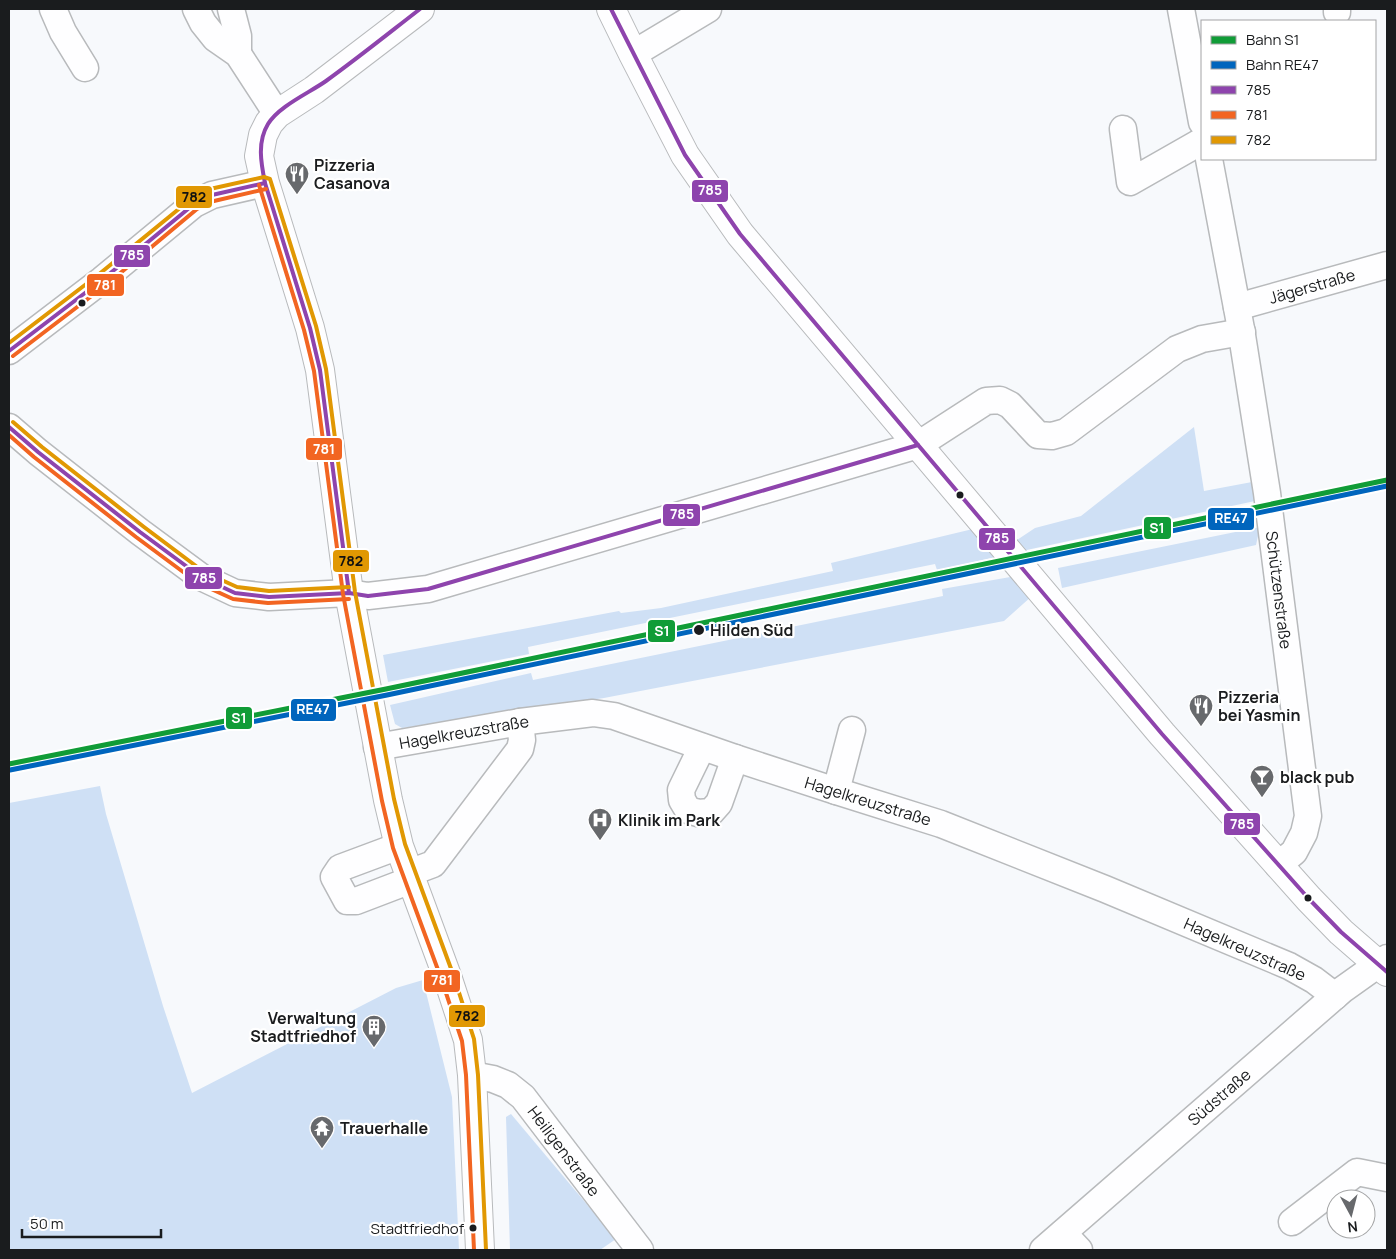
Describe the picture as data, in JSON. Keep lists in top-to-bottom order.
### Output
{
  "streets": {
    "street": [
      "Jägerstraße",
      "Schützenstraße",
      "Hagelkreuzstraße",
      "Südstraße",
      "Heiligenstraße"
    ]
  },
  "crossings": [
    ["Jägerstraße", "Schützenstraße"],
    ["Hagelkreuzstraße", "Südstraße"]
  ],
  "places": {
    "restaurant": ["Pizzeria Casanova", "Pizzeria bei Yasmin"],
    "other": ["Hilden Süd", "Stadtfriedhof"],
    "bar": ["black pub"],
    "hospital": ["Klinik im Park"],
    "building": ["Verwaltung Stadtfriedhof"],
    "temple": ["Trauerhalle"]
  },
  "lines": [
    "transit line 785",
    "transit line 782",
    "transit line 781",
    "rail line S1",
    "rail line RE47"
  ],
  "legend": [
    "Bahn S1",
    "Bahn RE47",
    "785",
    "781",
    "782"
  ],
  "scale_bar": "50 m",
  "north": "bottom"
}
